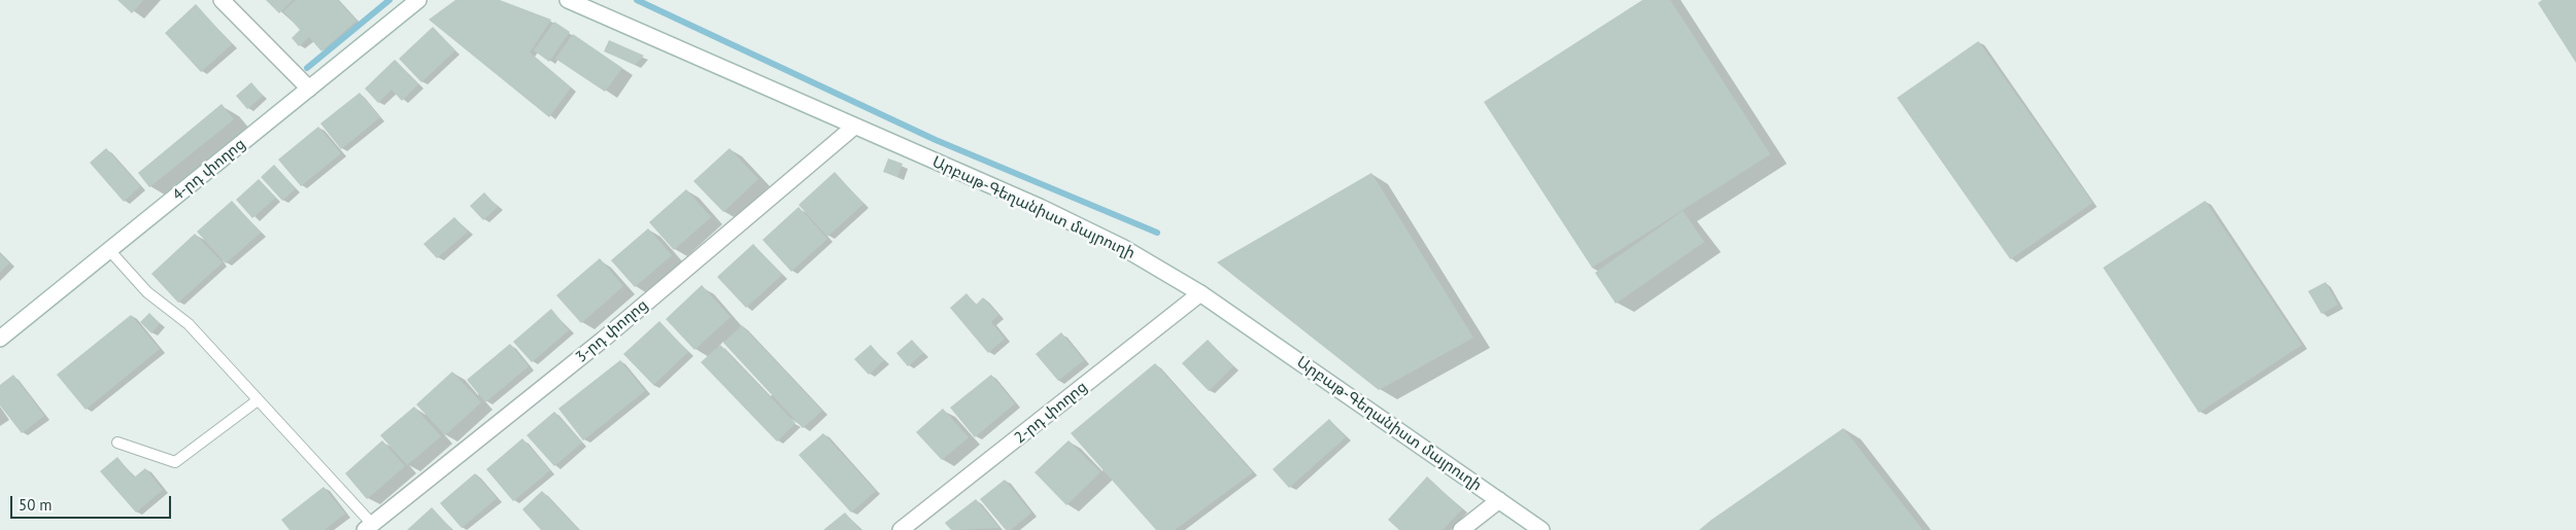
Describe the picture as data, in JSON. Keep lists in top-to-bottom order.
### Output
{
  "streets": {
    "main road": [
      "4-րդ փողոց",
      "Արբաթ-Գեղանիստ մայրուղի",
      "3-րդ փողոց",
      "2-րդ փողոց"
    ]
  },
  "crossings": [
    ["Արբաթ-Գեղանիստ մայրուղի", "3-րդ փողոց"],
    ["Արբաթ-Գեղանիստ մայրուղի", "2-րդ փողոց"]
  ],
  "scale_bar": "50 m"
}
